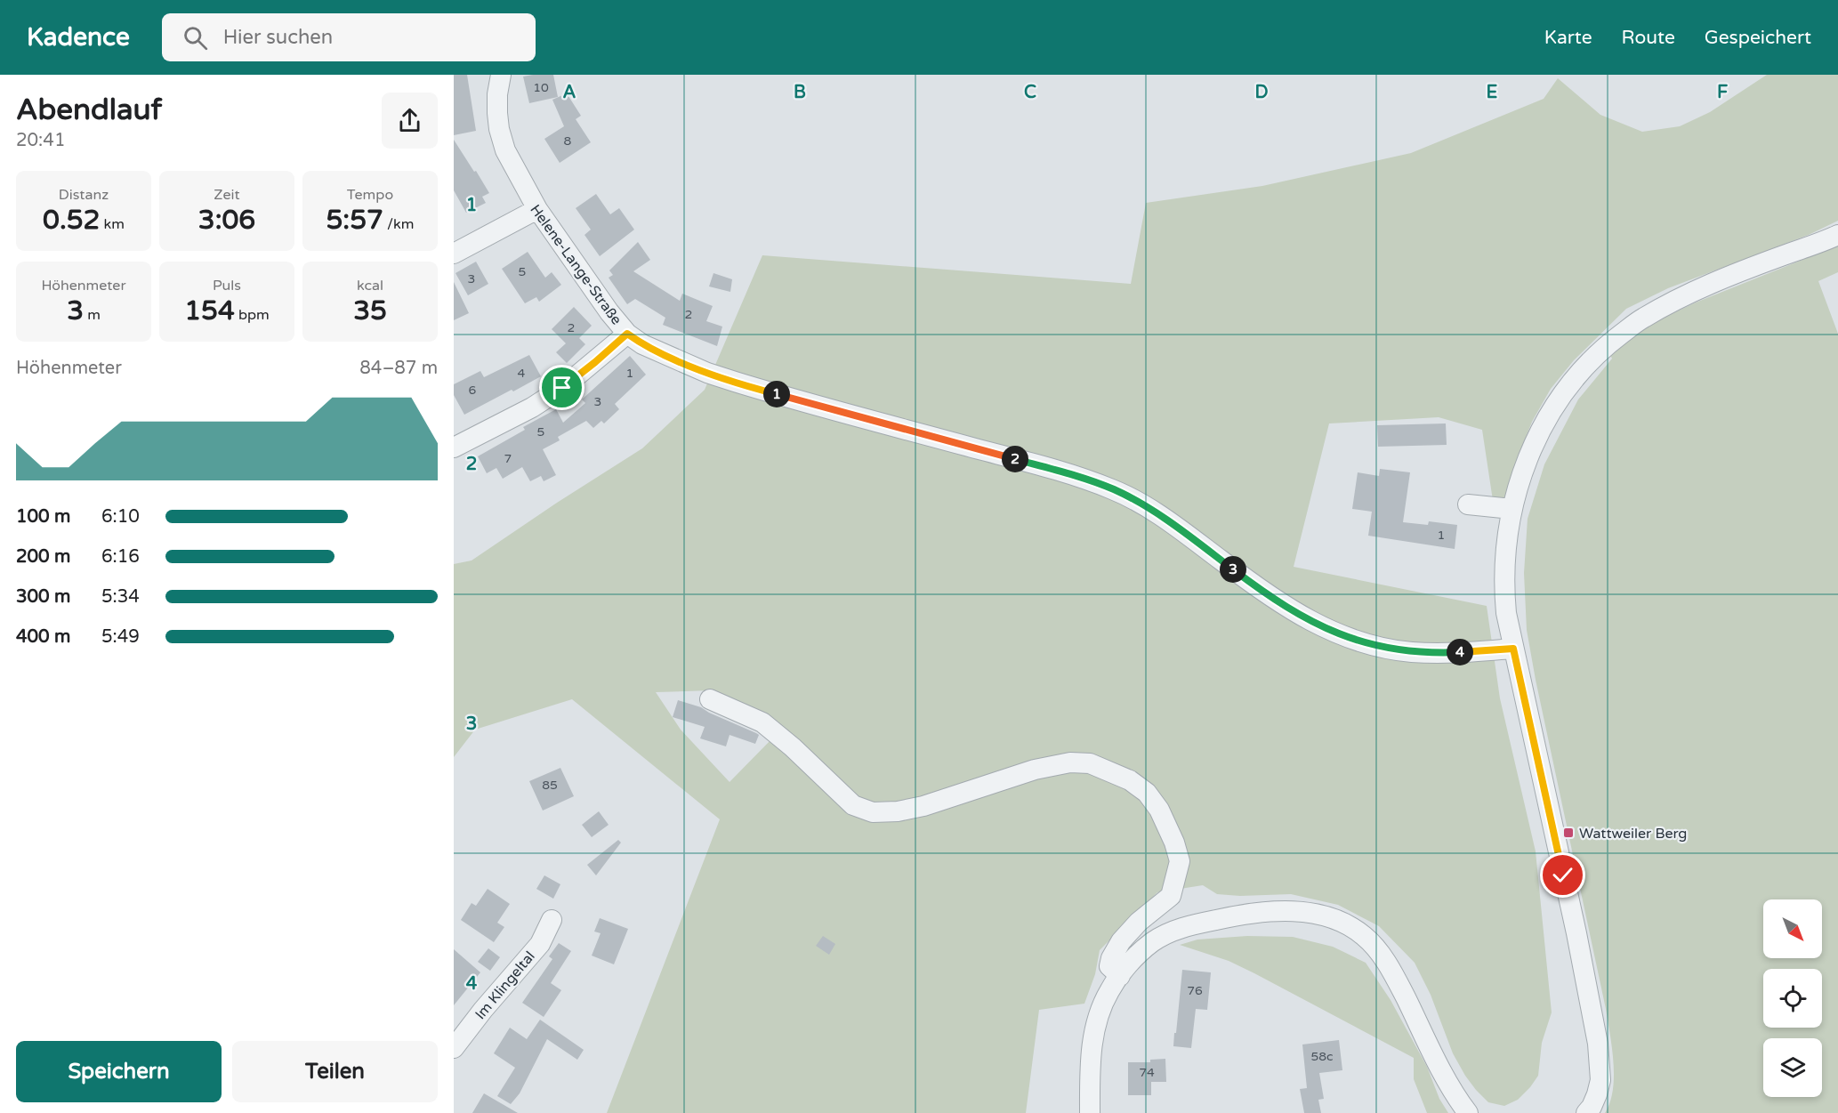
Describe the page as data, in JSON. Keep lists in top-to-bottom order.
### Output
{
  "streets": {
    "street": ["Helene-Lange-Straße", "Im Klingeltal"]
  },
  "places": {
    "transit": ["Wattweiler Berg"]
  },
  "house_numbers": [
    "10",
    "8",
    "5",
    "3",
    "2",
    "2",
    "4",
    "1",
    "6",
    "3",
    "5",
    "7",
    "1",
    "85",
    "76",
    "58c",
    "74"
  ],
  "north": "bottom right",
  "page": {
    "header": "Kadence",
    "search": "Hier suchen",
    "nav": ["Karte", "Route", "Gespeichert"],
    "heading": ["Abendlauf", "20:41"],
    "stats": [
      ["Distanz", "0.52 km"],
      ["Zeit", "3:06"],
      ["Tempo", "5:57 /km"],
      ["Höhenmeter", "3 m"],
      ["Puls", "154 bpm"],
      ["kcal", "35"]
    ],
    "chart": ["Höhenmeter", "84–87 m"],
    "pins": [
      "1",
      "2",
      "3",
      "4"
    ],
    "list": [
      {
        "name": "100 m",
        "note": "6:10"
      },
      {
        "name": "200 m",
        "note": "6:16"
      },
      {
        "name": "300 m",
        "note": "5:34"
      },
      {
        "name": "400 m",
        "note": "5:49"
      }
    ],
    "buttons": ["Speichern", "Teilen"]
  },
  "grid": {
    "columns": [
      "A",
      "B",
      "C",
      "D",
      "E",
      "F"
    ],
    "rows": [
      "1",
      "2",
      "3",
      "4"
    ]
  }
}
